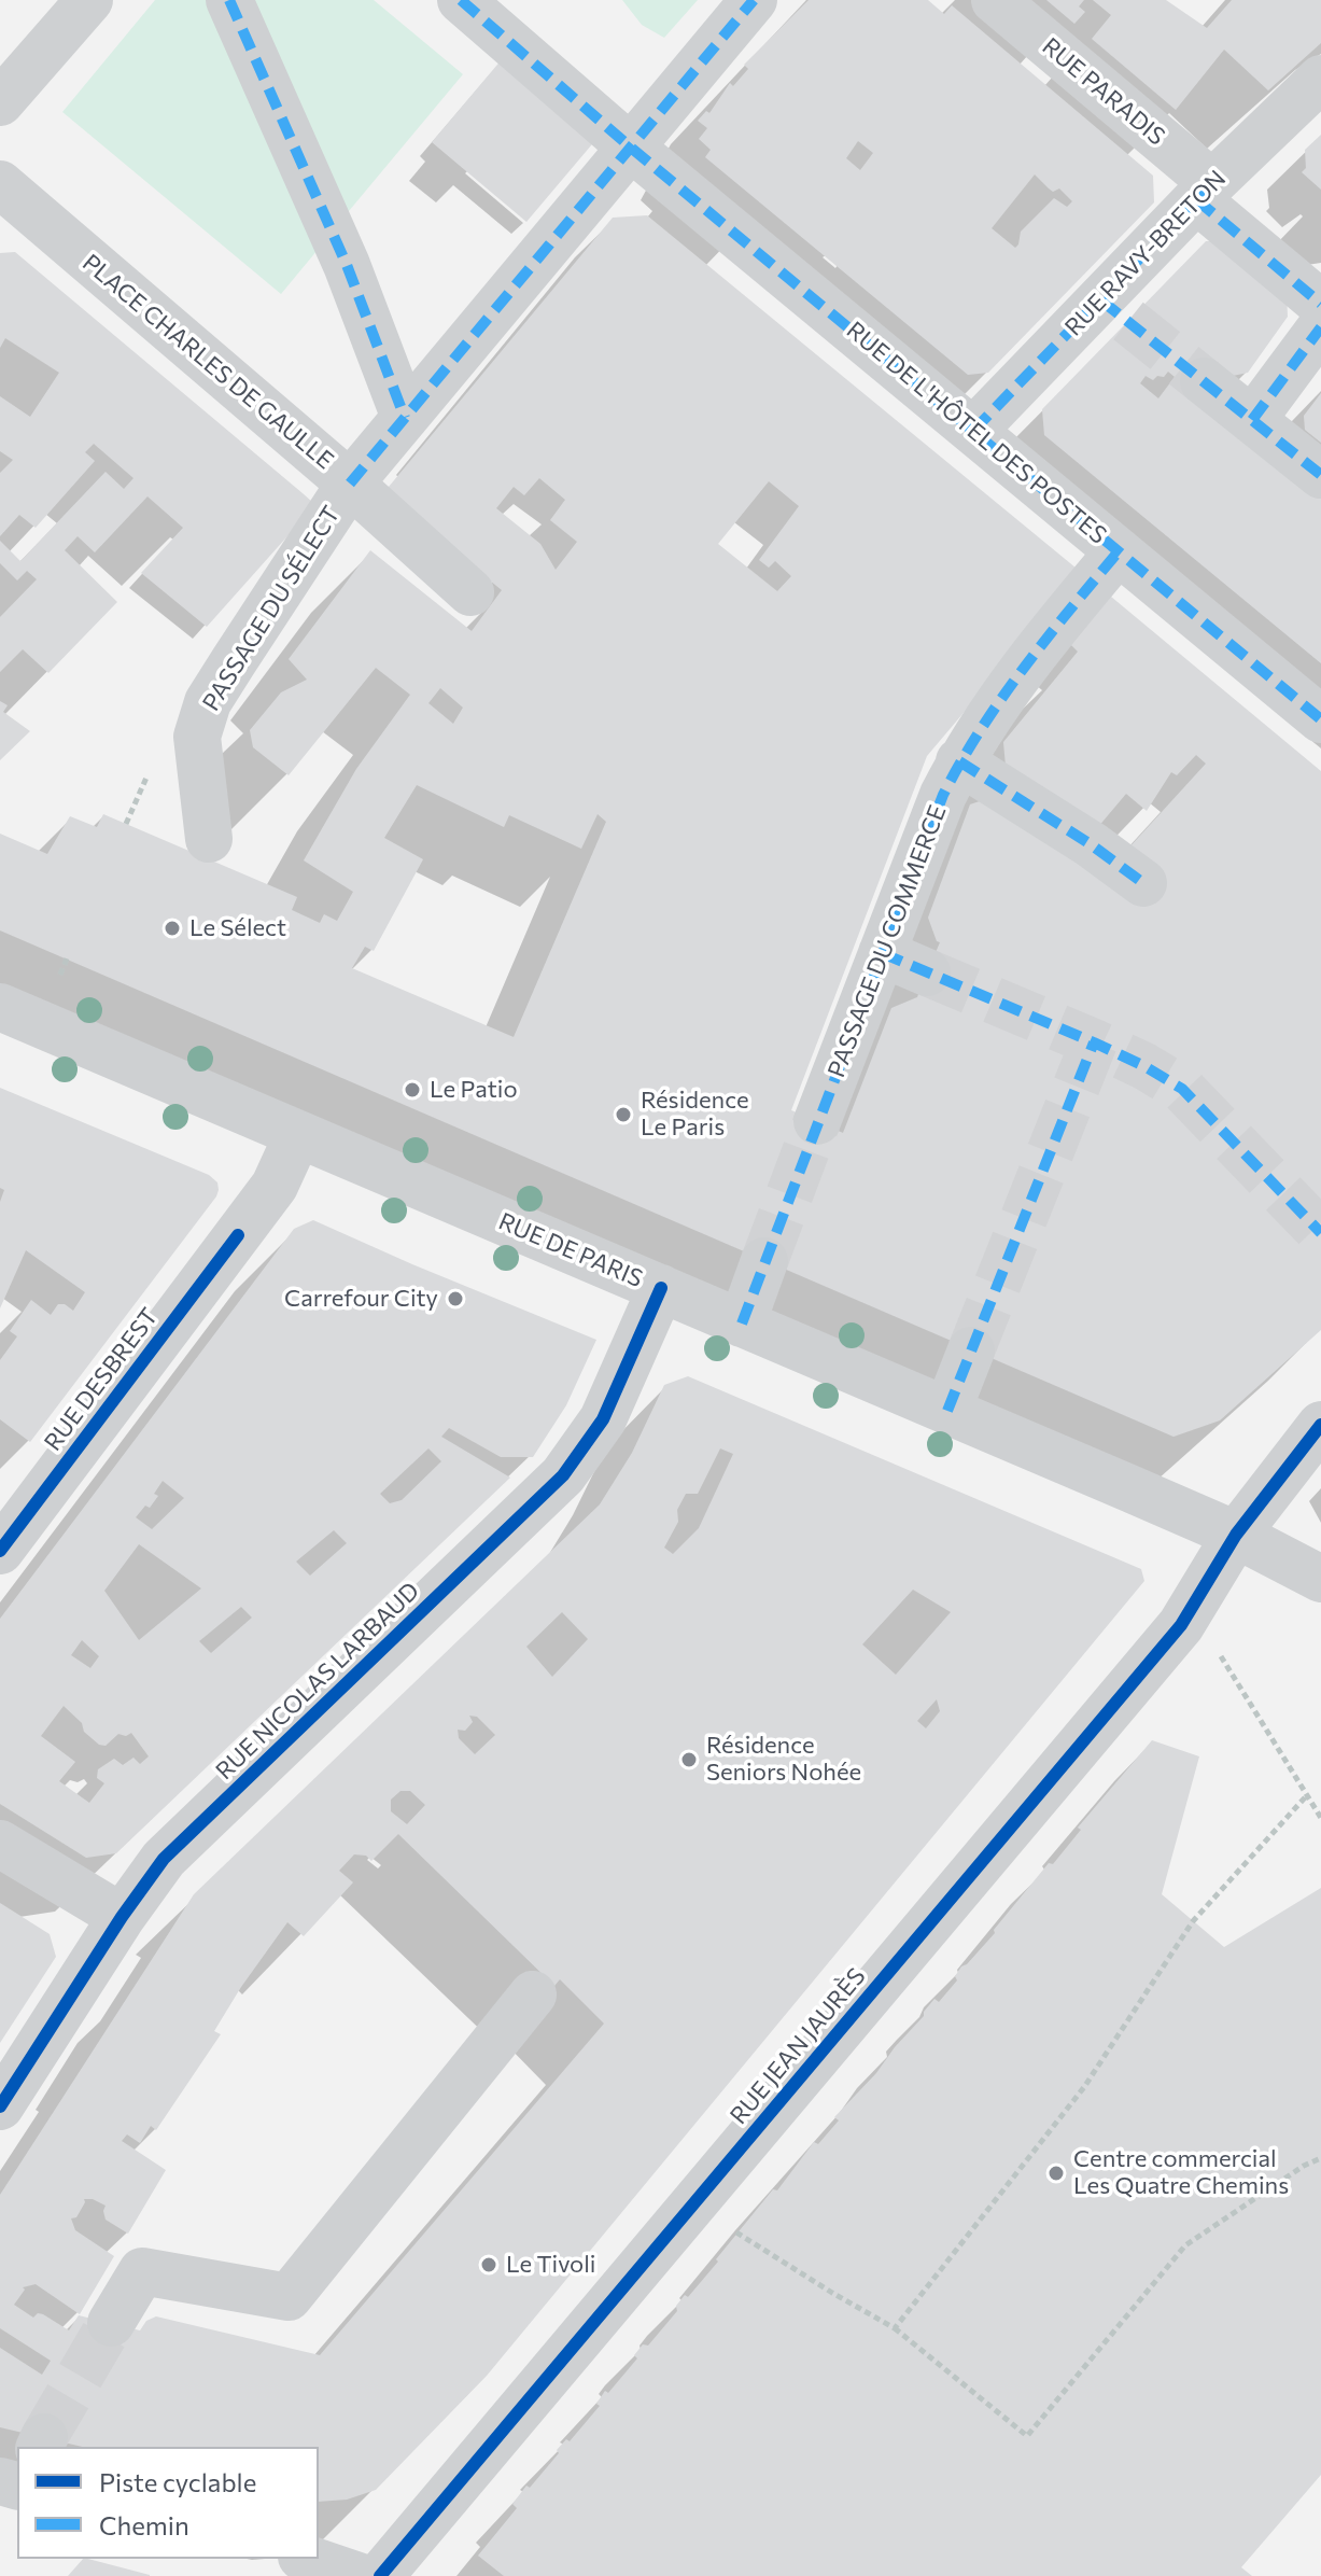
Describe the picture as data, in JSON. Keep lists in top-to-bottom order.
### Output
{
  "streets": {
    "street": [
      "RUE PARADIS",
      "RUE RAVY-BRETON",
      "PLACE CHARLES DE GAULLE",
      "RUE DE L'HÔTEL DES POSTES",
      "PASSAGE DU SÉLECT",
      "PASSAGE DU COMMERCE",
      "RUE DE PARIS",
      "RUE DESBREST",
      "RUE NICOLAS LARBAUD",
      "RUE JEAN JAURÈS"
    ]
  },
  "crossings": [
    ["RUE PARADIS", "RUE RAVY-BRETON"],
    ["RUE RAVY-BRETON", "RUE DE L'HÔTEL DES POSTES"],
    ["PLACE CHARLES DE GAULLE", "RUE DE L'HÔTEL DES POSTES"],
    ["PLACE CHARLES DE GAULLE", "PASSAGE DU SÉLECT"],
    ["RUE DE L'HÔTEL DES POSTES", "PASSAGE DU COMMERCE"],
    ["RUE DE PARIS", "RUE DESBREST"],
    ["RUE DE PARIS", "RUE NICOLAS LARBAUD"],
    ["RUE DE PARIS", "RUE JEAN JAURÈS"]
  ],
  "places": [
    "Le Sélect",
    "Le Patio",
    "Résidence Le Paris",
    "Carrefour City",
    "Résidence Seniors Nohée",
    "Centre commercial Les Quatre Chemins",
    "Le Tivoli"
  ],
  "legend": ["Piste cyclable", "Chemin"]
}
